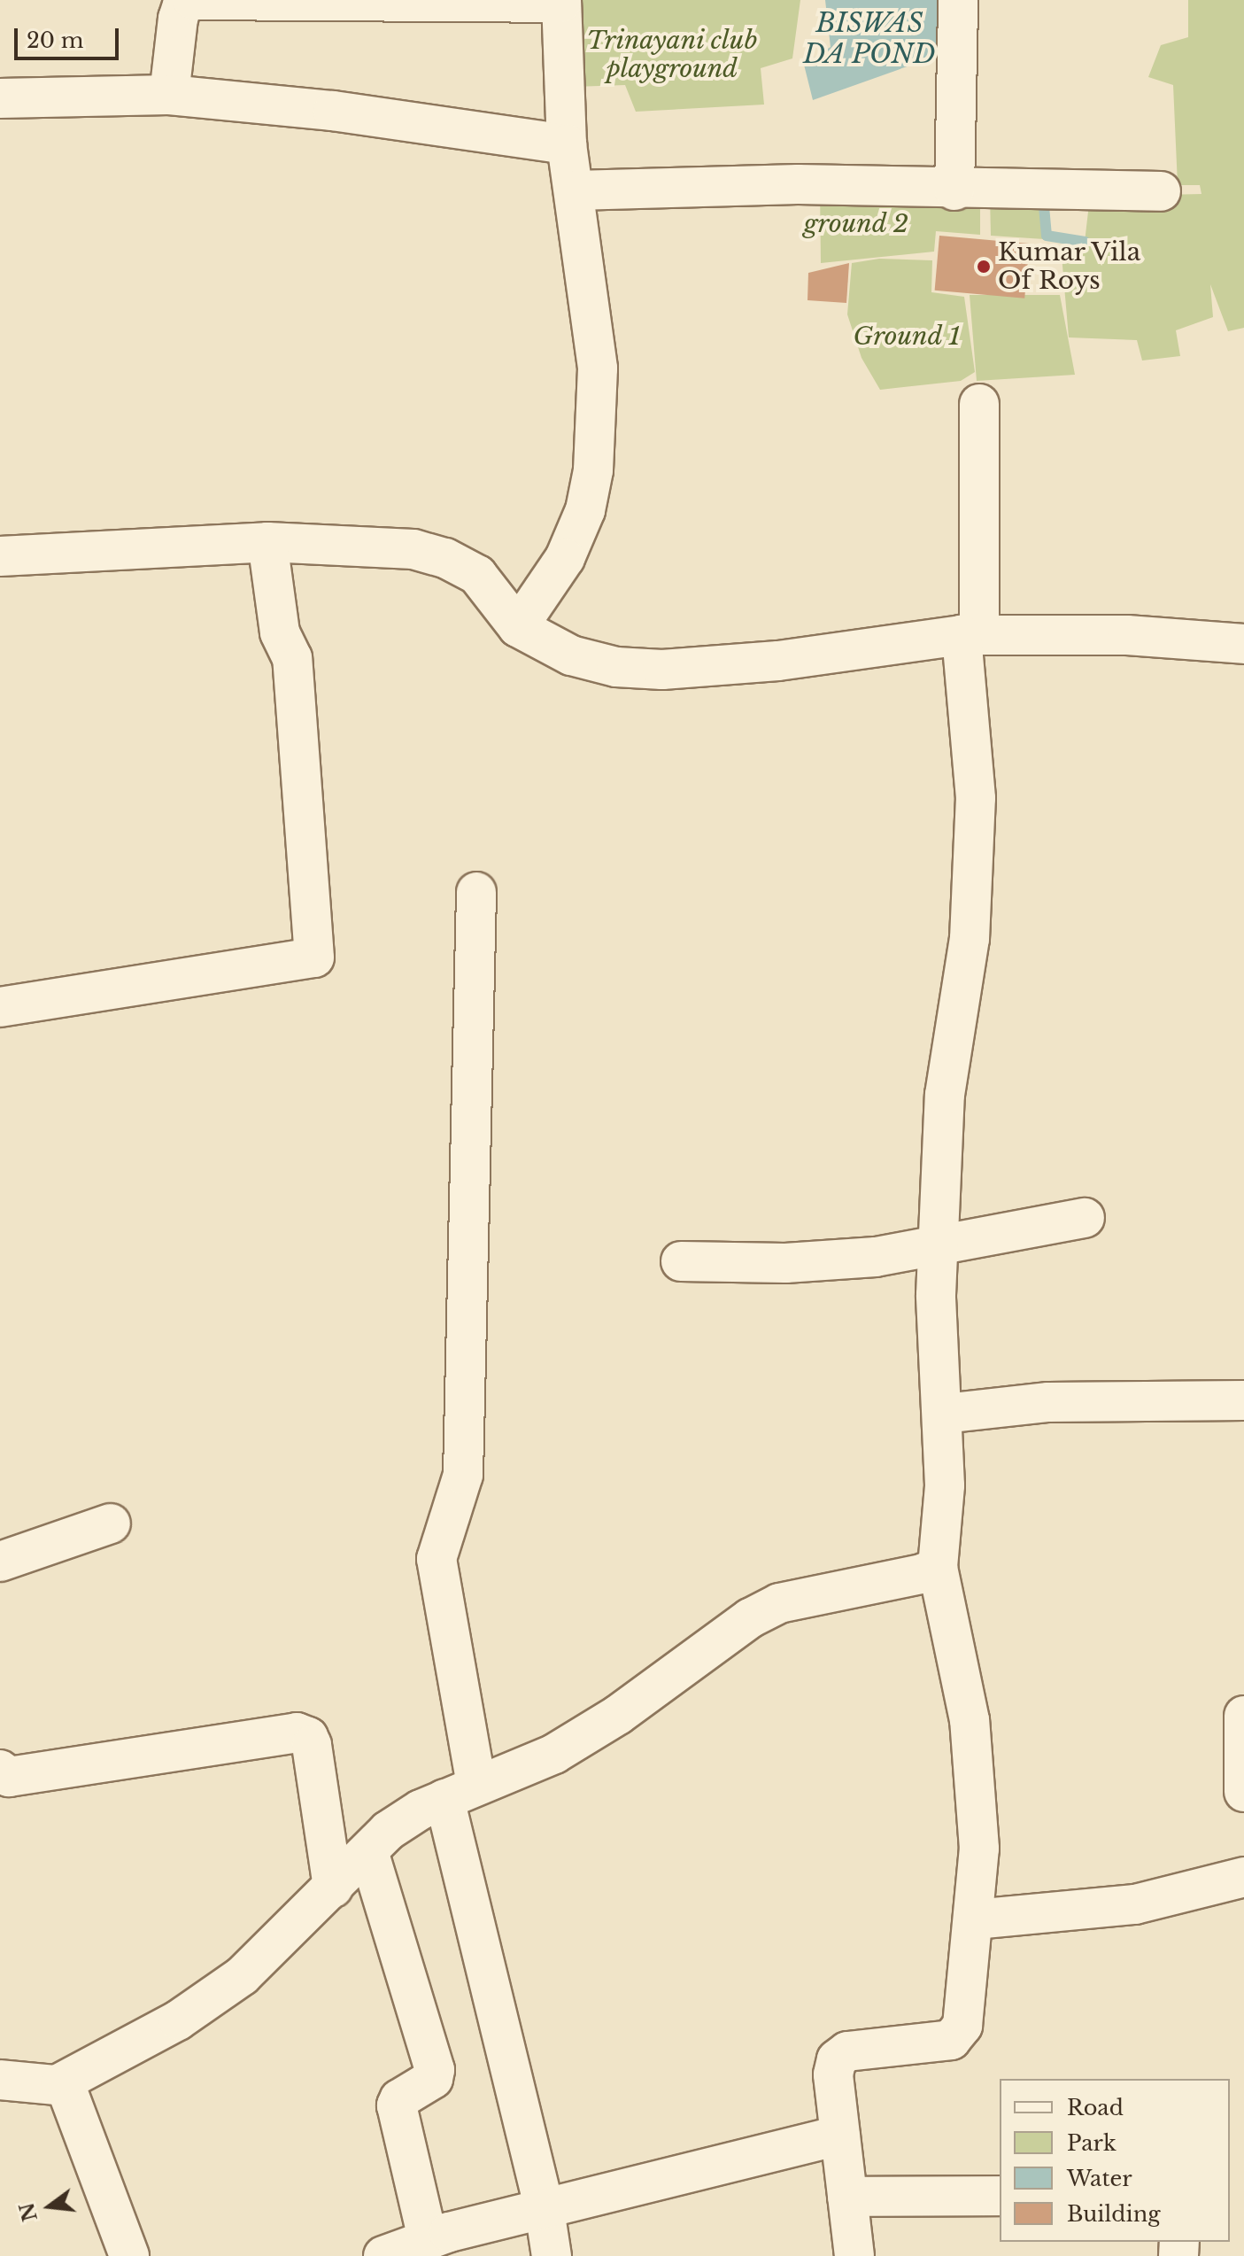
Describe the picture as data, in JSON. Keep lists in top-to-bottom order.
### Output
{
  "water": ["BISWAS DA POND"],
  "parks": ["Trinayani club playground", "ground 2", "Ground 1"],
  "places": ["Kumar Vila Of Roys"],
  "legend": [
    "Road",
    "Park",
    "Water",
    "Building"
  ],
  "scale_bar": "20 m",
  "north": "left"
}
